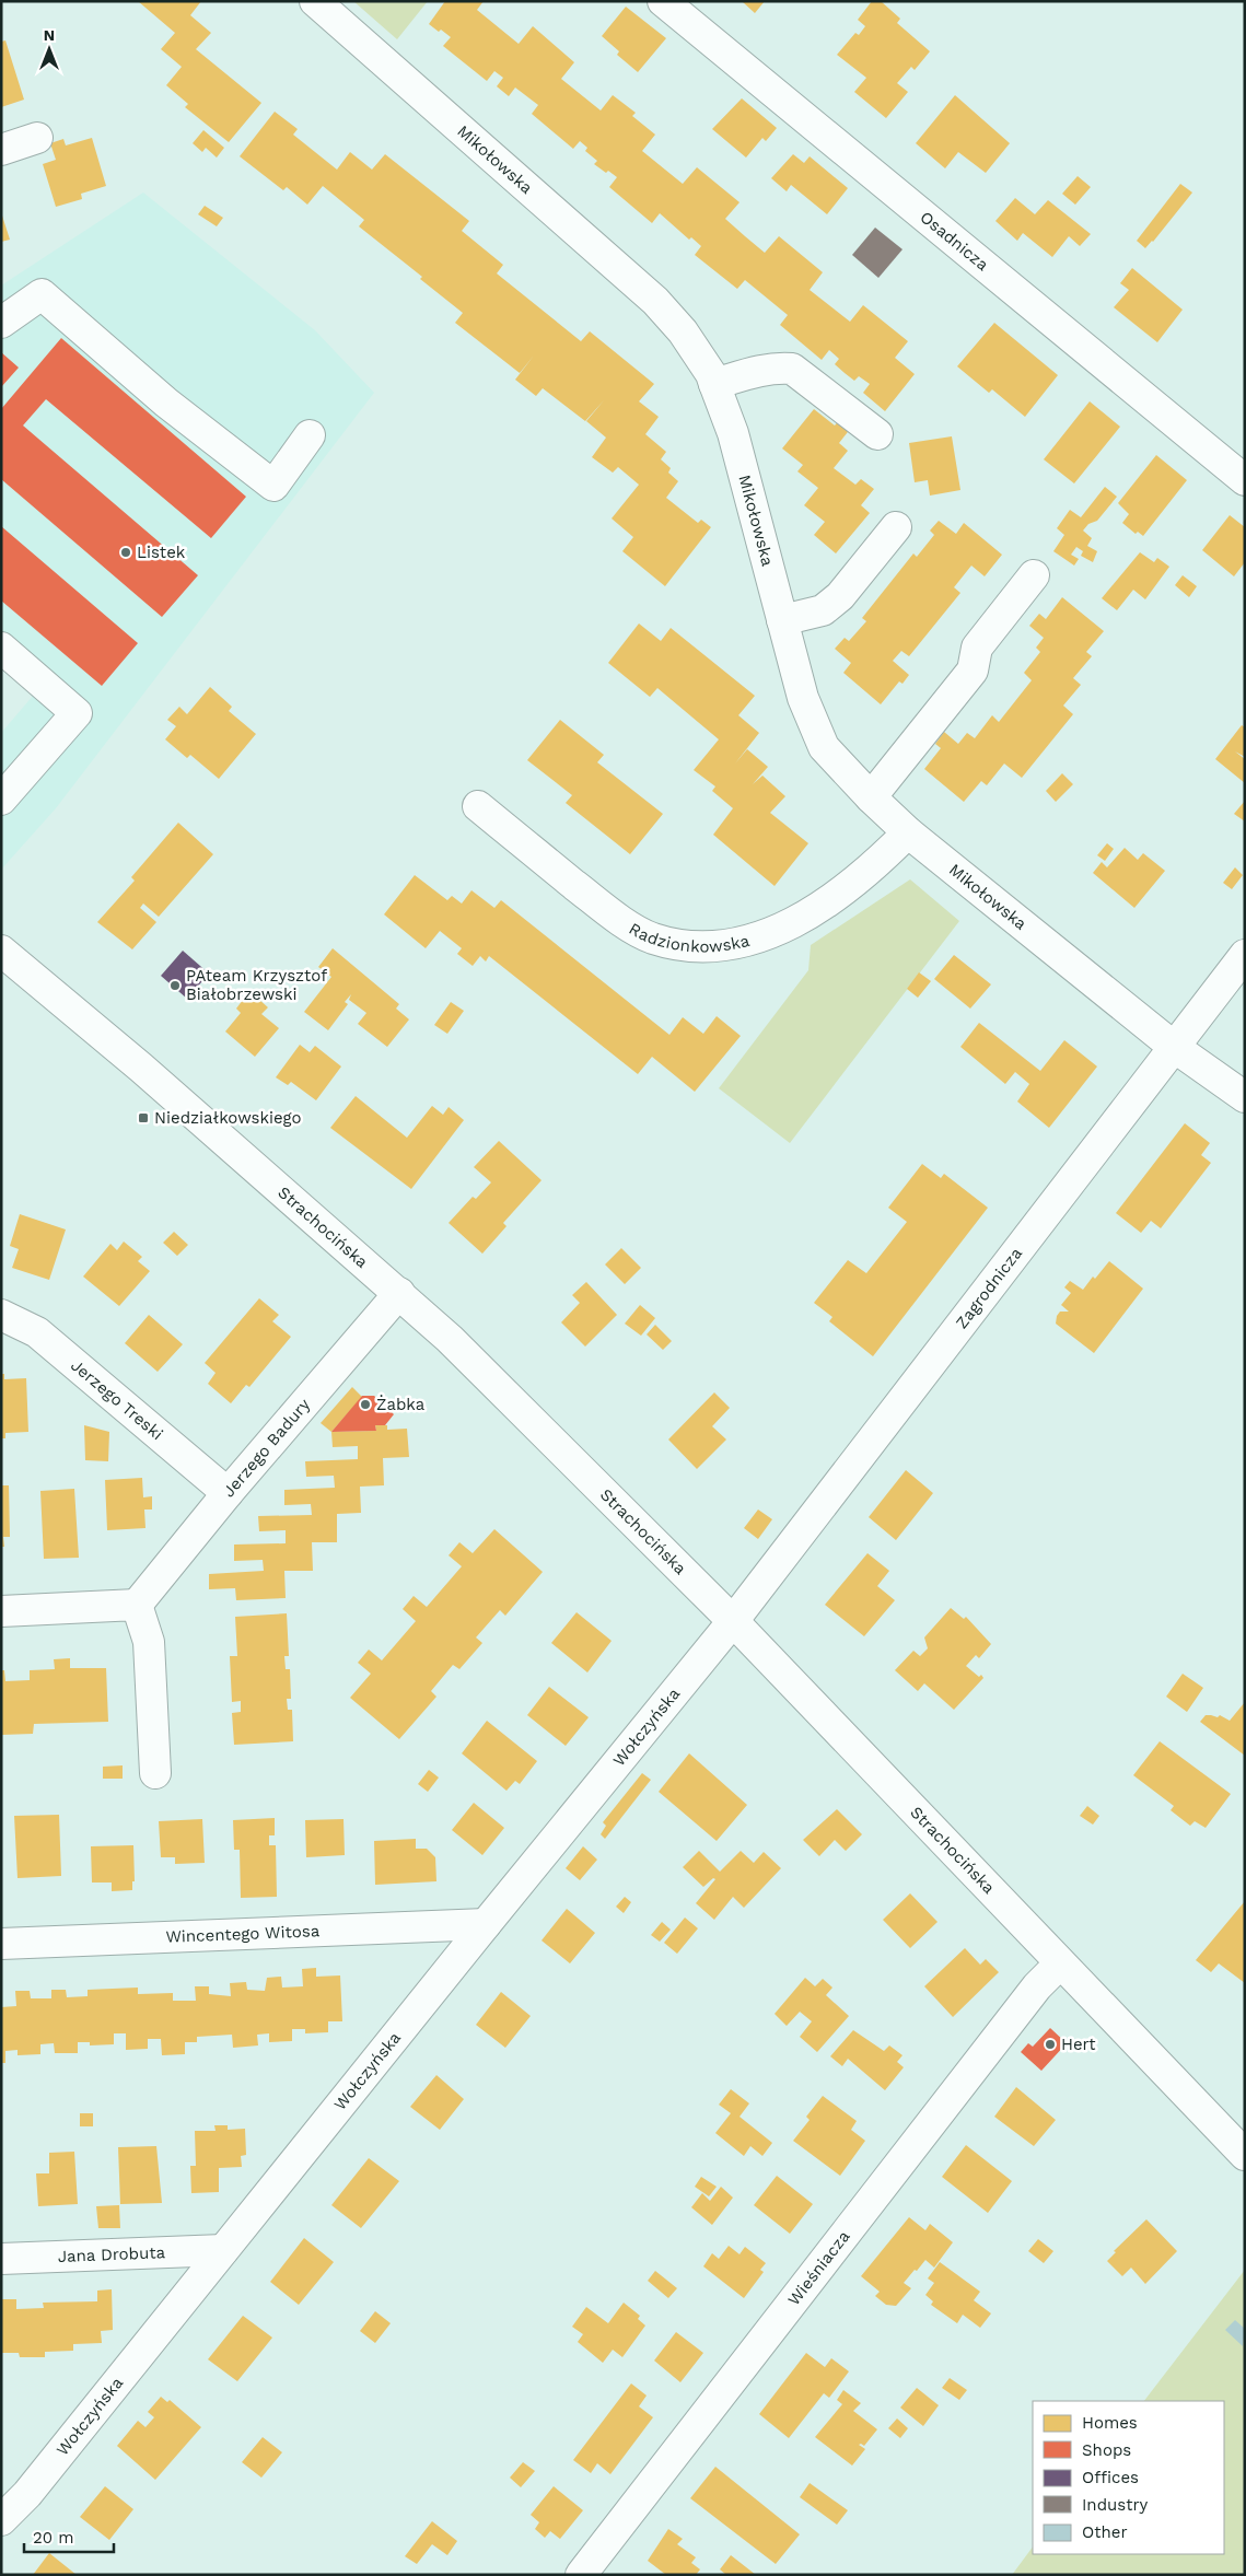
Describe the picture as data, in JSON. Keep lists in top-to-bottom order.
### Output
{
  "streets": {
    "street": [
      "Mikołowska",
      "Osadnicza",
      "Radzionkowska",
      "Strachocińska",
      "Zagrodnicza",
      "Jerzego Treski",
      "Jerzego Badury",
      "Wołczyńska",
      "Wincentego Witosa",
      "Jana Drobuta",
      "Wieśniacza"
    ]
  },
  "crossings": [
    ["Mikołowska", "Radzionkowska"],
    ["Mikołowska", "Zagrodnicza"],
    ["Strachocińska", "Zagrodnicza"],
    ["Strachocińska", "Jerzego Badury"],
    ["Strachocińska", "Wołczyńska"],
    ["Strachocińska", "Wieśniacza"],
    ["Zagrodnicza", "Wołczyńska"],
    ["Jerzego Treski", "Jerzego Badury"],
    ["Wołczyńska", "Wincentego Witosa"],
    ["Wołczyńska", "Jana Drobuta"]
  ],
  "places": {
    "other": [
      "Listek",
      "PAteam Krzysztof Białobrzewski",
      "Żabka",
      "Hert"
    ],
    "transit": ["Niedziałkowskiego"]
  },
  "legend": [
    "Homes",
    "Shops",
    "Offices",
    "Industry",
    "Other"
  ],
  "scale_bar": "20 m",
  "north": "top"
}
